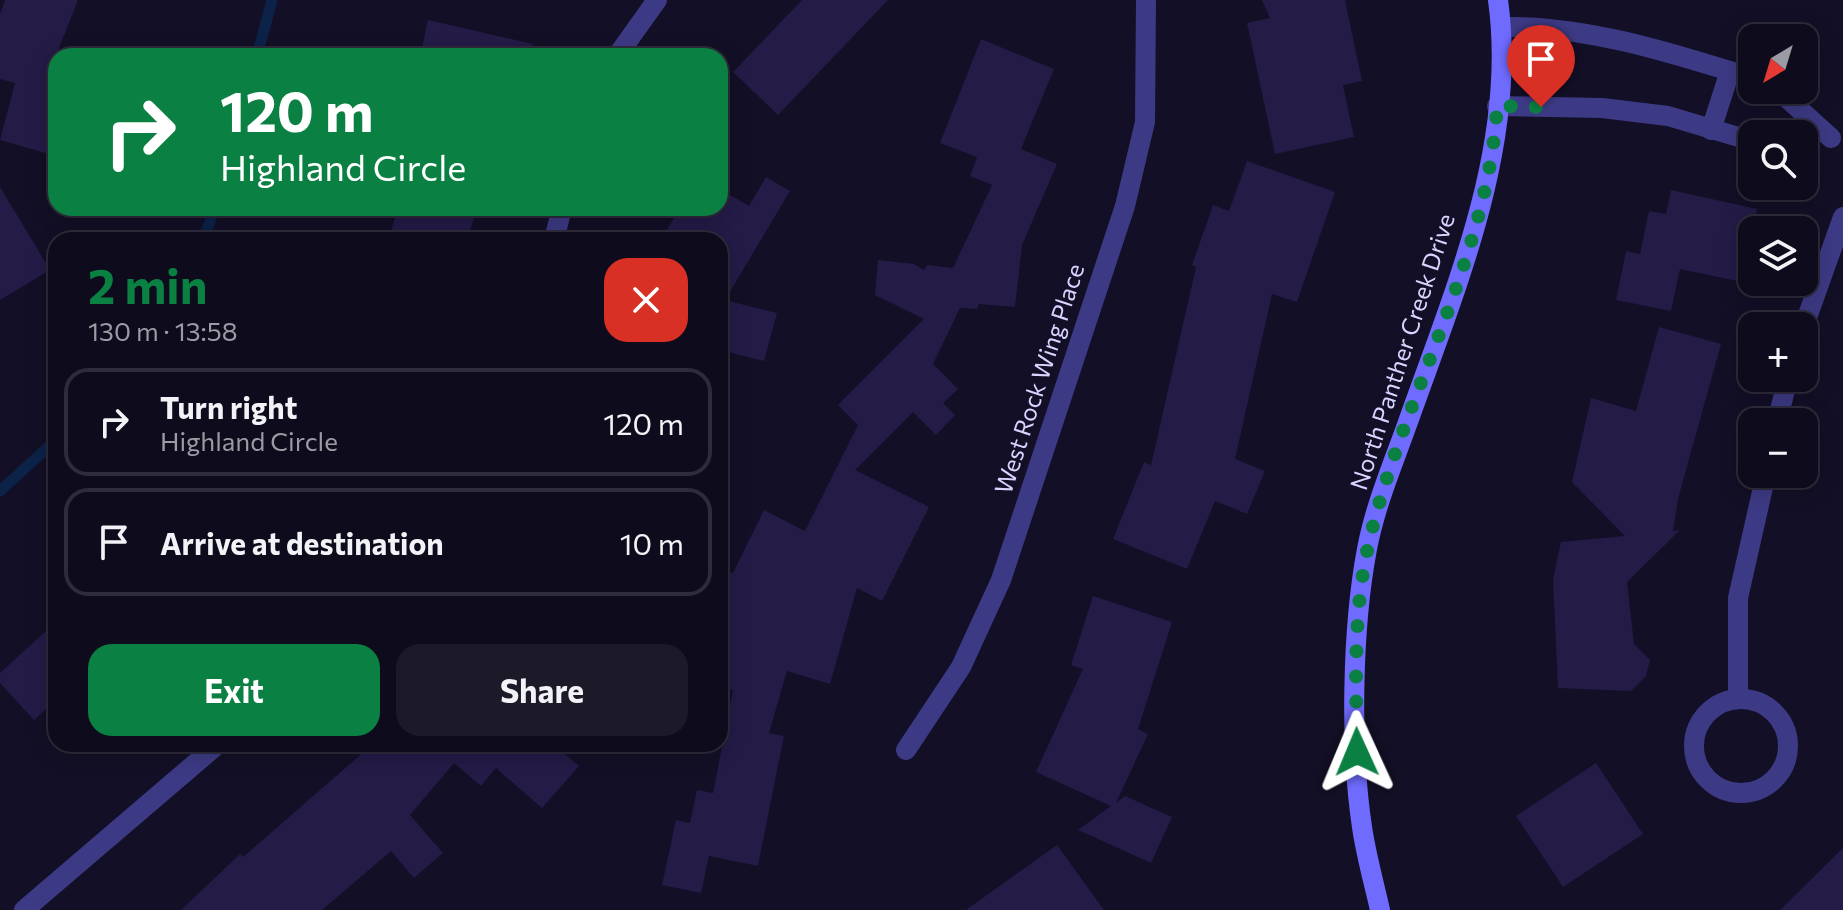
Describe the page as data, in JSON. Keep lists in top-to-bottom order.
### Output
{
  "streets": {
    "street": ["North Panther Creek Drive", "West Rock Wing Place"]
  },
  "north": "bottom left",
  "page": {
    "map_buttons": ["+", "−"],
    "turn": ["120 m", "Highland Circle"],
    "heading": ["2 min", "130 m · 13:58"],
    "list": [
      {
        "name": "Turn right",
        "note": "Highland Circle",
        "value": "120 m"
      },
      {
        "name": "Arrive at destination",
        "value": "10 m"
      }
    ],
    "buttons": ["Exit", "Share"]
  }
}
